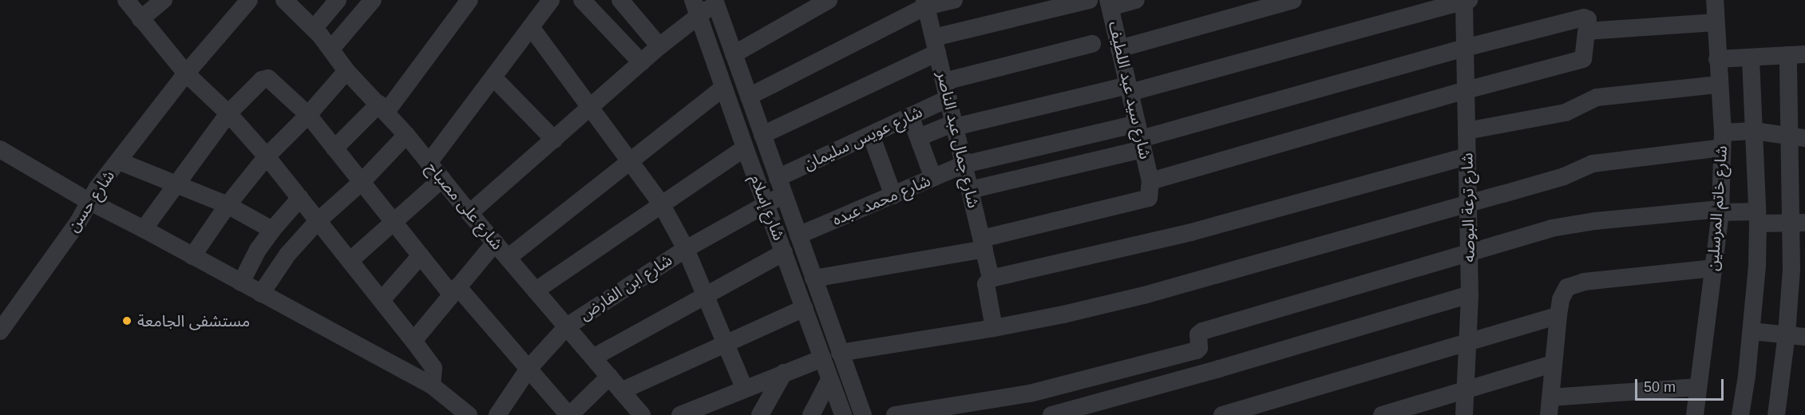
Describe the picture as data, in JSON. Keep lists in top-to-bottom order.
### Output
{
  "streets": {
    "street": [
      "شارع سيد عبد اللطيف",
      "شارع عويس سليمان",
      "شارع جمال عبد الناصر",
      "شارع محمد عبده",
      "شارع حسن",
      "شارع على مصباح",
      "شارع إسلام",
      "شارع ترعة البوصه",
      "شارع خاتم المرسلين",
      "شارع ابن الفارض"
    ]
  },
  "crossings": [
    ["شارع سيد عبد اللطيف", "شارع محمد عبده"],
    ["شارع عويس سليمان", "شارع جمال عبد الناصر"],
    ["شارع عويس سليمان", "شارع إسلام"],
    ["شارع جمال عبد الناصر", "شارع محمد عبده"],
    ["شارع محمد عبده", "شارع إسلام"],
    ["شارع على مصباح", "شارع ابن الفارض"],
    ["شارع إسلام", "شارع ابن الفارض"]
  ],
  "places": ["مستشفى الجامعة"],
  "scale_bar": "50 m"
}
